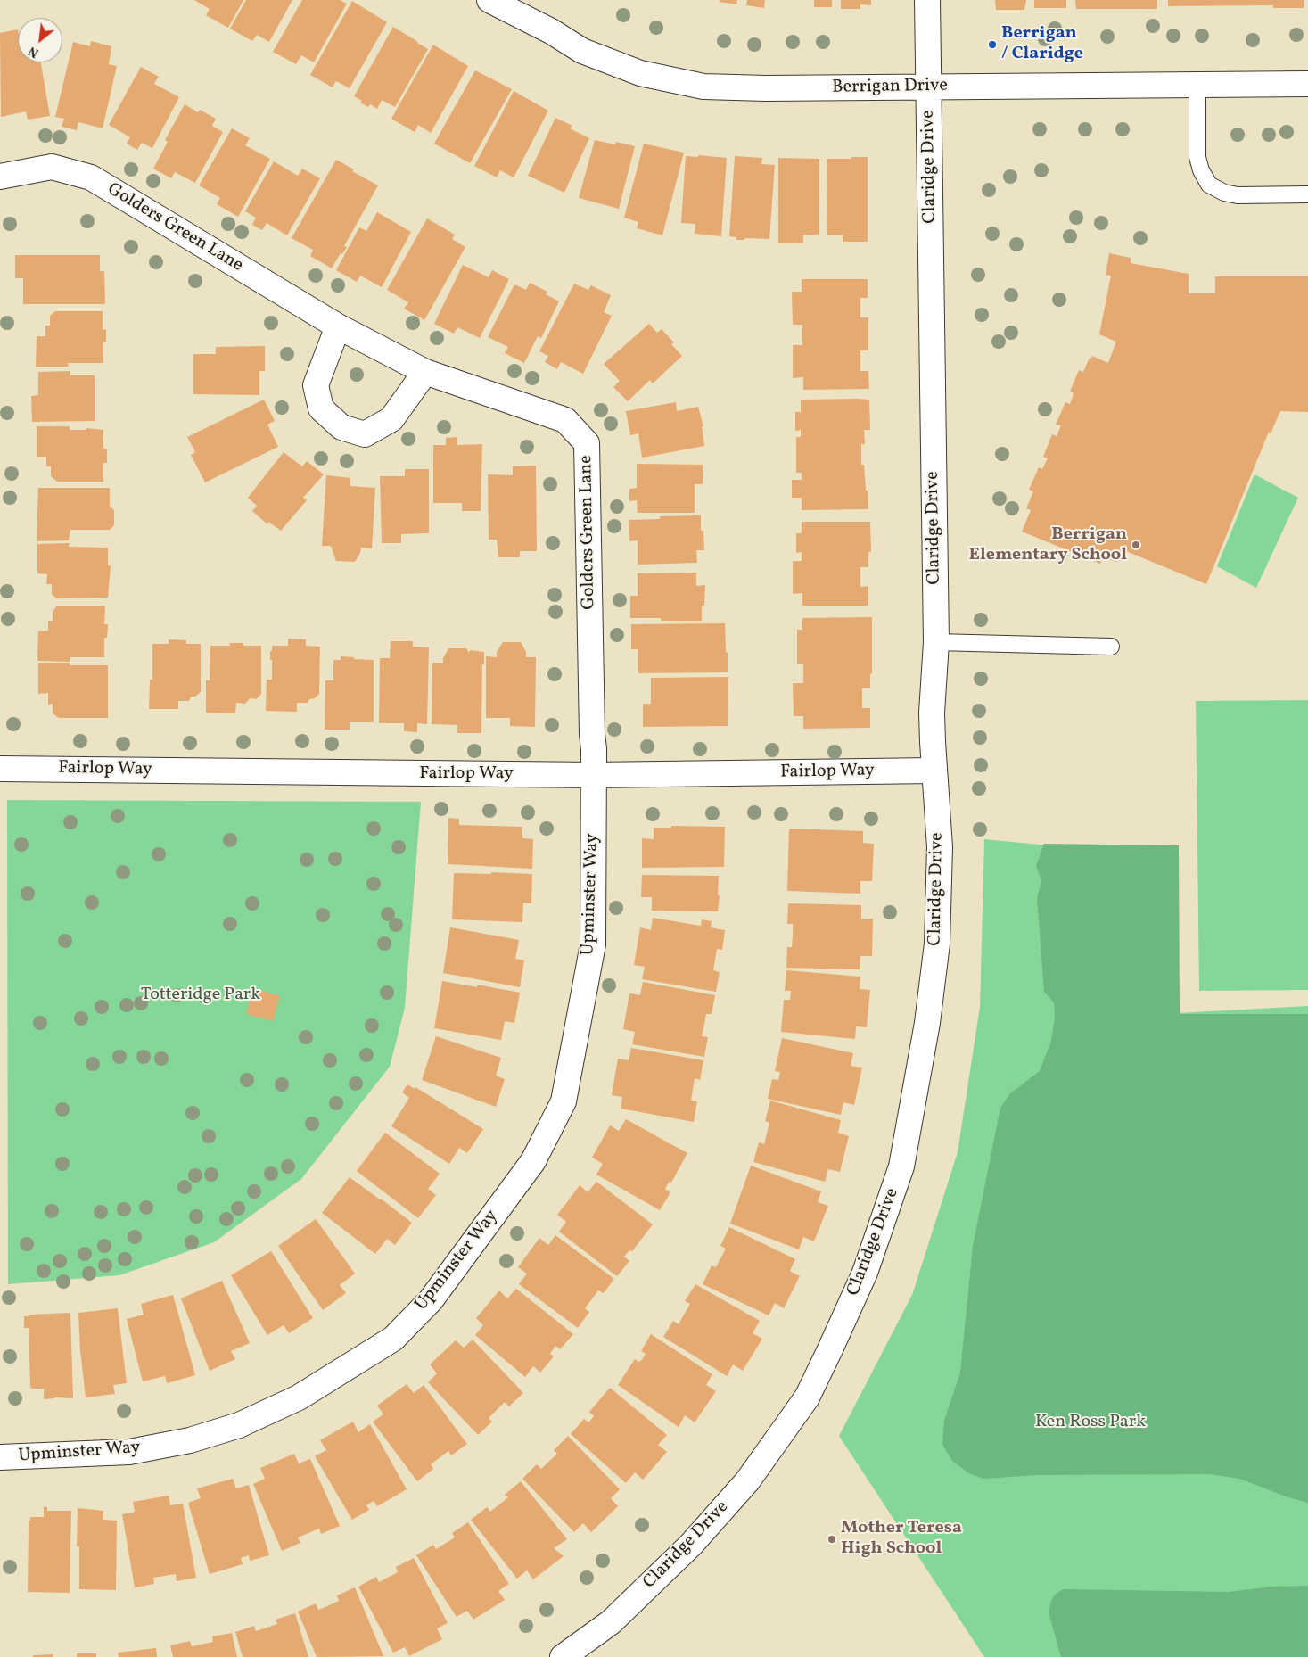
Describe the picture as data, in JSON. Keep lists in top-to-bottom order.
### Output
{
  "streets": {
    "street": [
      "Berrigan Drive",
      "Claridge Drive",
      "Golders Green Lane",
      "Fairlop Way",
      "Upminster Way"
    ]
  },
  "crossings": [
    ["Berrigan Drive", "Claridge Drive"],
    ["Claridge Drive", "Fairlop Way"],
    ["Golders Green Lane", "Fairlop Way"],
    ["Golders Green Lane", "Upminster Way"],
    ["Fairlop Way", "Upminster Way"]
  ],
  "parks": ["Totteridge Park", "Ken Ross Park"],
  "places": ["Berrigan / Claridge", "Berrigan Elementary School", "Mother Teresa High School"],
  "north": "bottom left"
}
